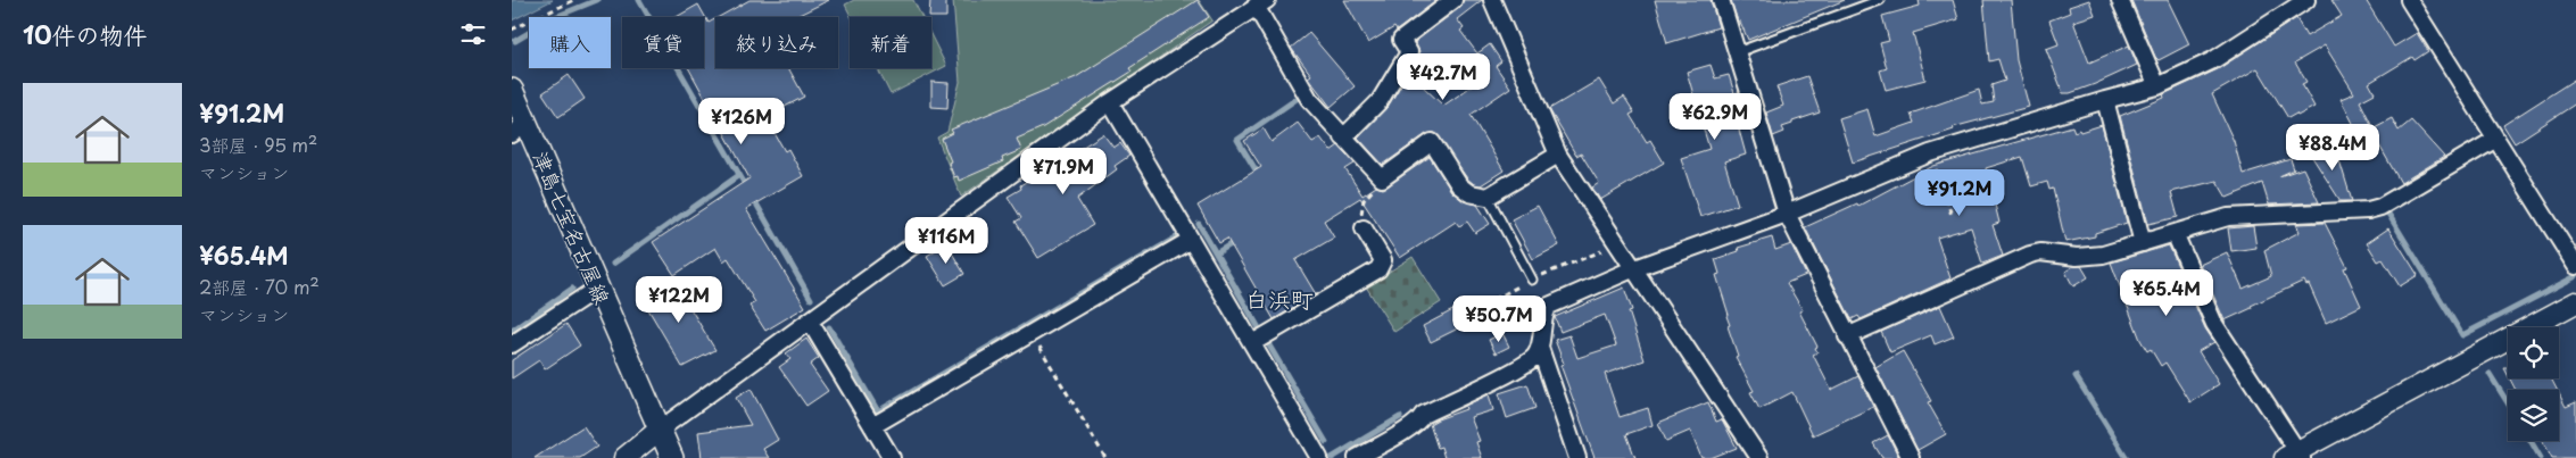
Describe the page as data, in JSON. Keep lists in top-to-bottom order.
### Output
{
  "streets": {
    "main road": ["津島七宝名古屋線"]
  },
  "districts": ["白浜町"],
  "page": {
    "heading": "10件の物件",
    "chip": [
      "購入",
      "賃貸",
      "絞り込み",
      "新着"
    ],
    "price": [
      "¥42.7M",
      "¥62.9M",
      "¥126M",
      "¥88.4M",
      "¥71.9M",
      "¥91.2M",
      "¥116M",
      "¥65.4M",
      "¥122M",
      "¥50.7M"
    ],
    "list": [
      {
        "name": "¥91.2M",
        "note": "3部屋 · 95 m² · マンション"
      },
      {
        "name": "¥65.4M",
        "note": "2部屋 · 70 m² · マンション"
      }
    ]
  }
}
